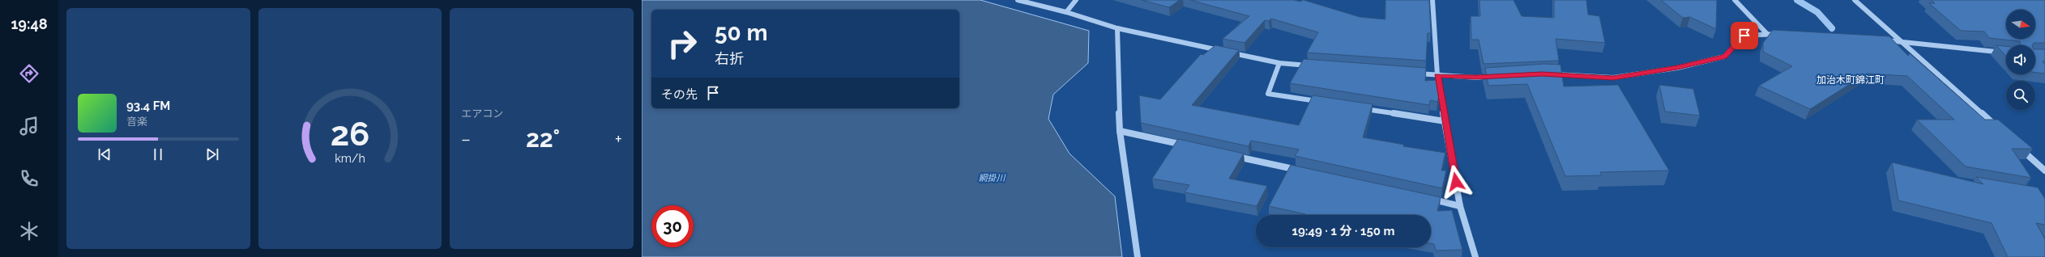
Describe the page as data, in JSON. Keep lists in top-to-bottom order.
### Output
{
  "districts": ["加治木町錦江町"],
  "water": ["網掛川"],
  "north": "right",
  "page": {
    "tabs": "19:48",
    "tile": "エアコン",
    "turn": ["50 m", "右折"],
    "then": "その先",
    "song": ["93.4 FM", "音楽"],
    "heat": ["−", "22°", "+"],
    "limit": "30",
    "trip": "19:49 · 1 分 · 150 m",
    "gauge": ["26", "km/h"]
  }
}
